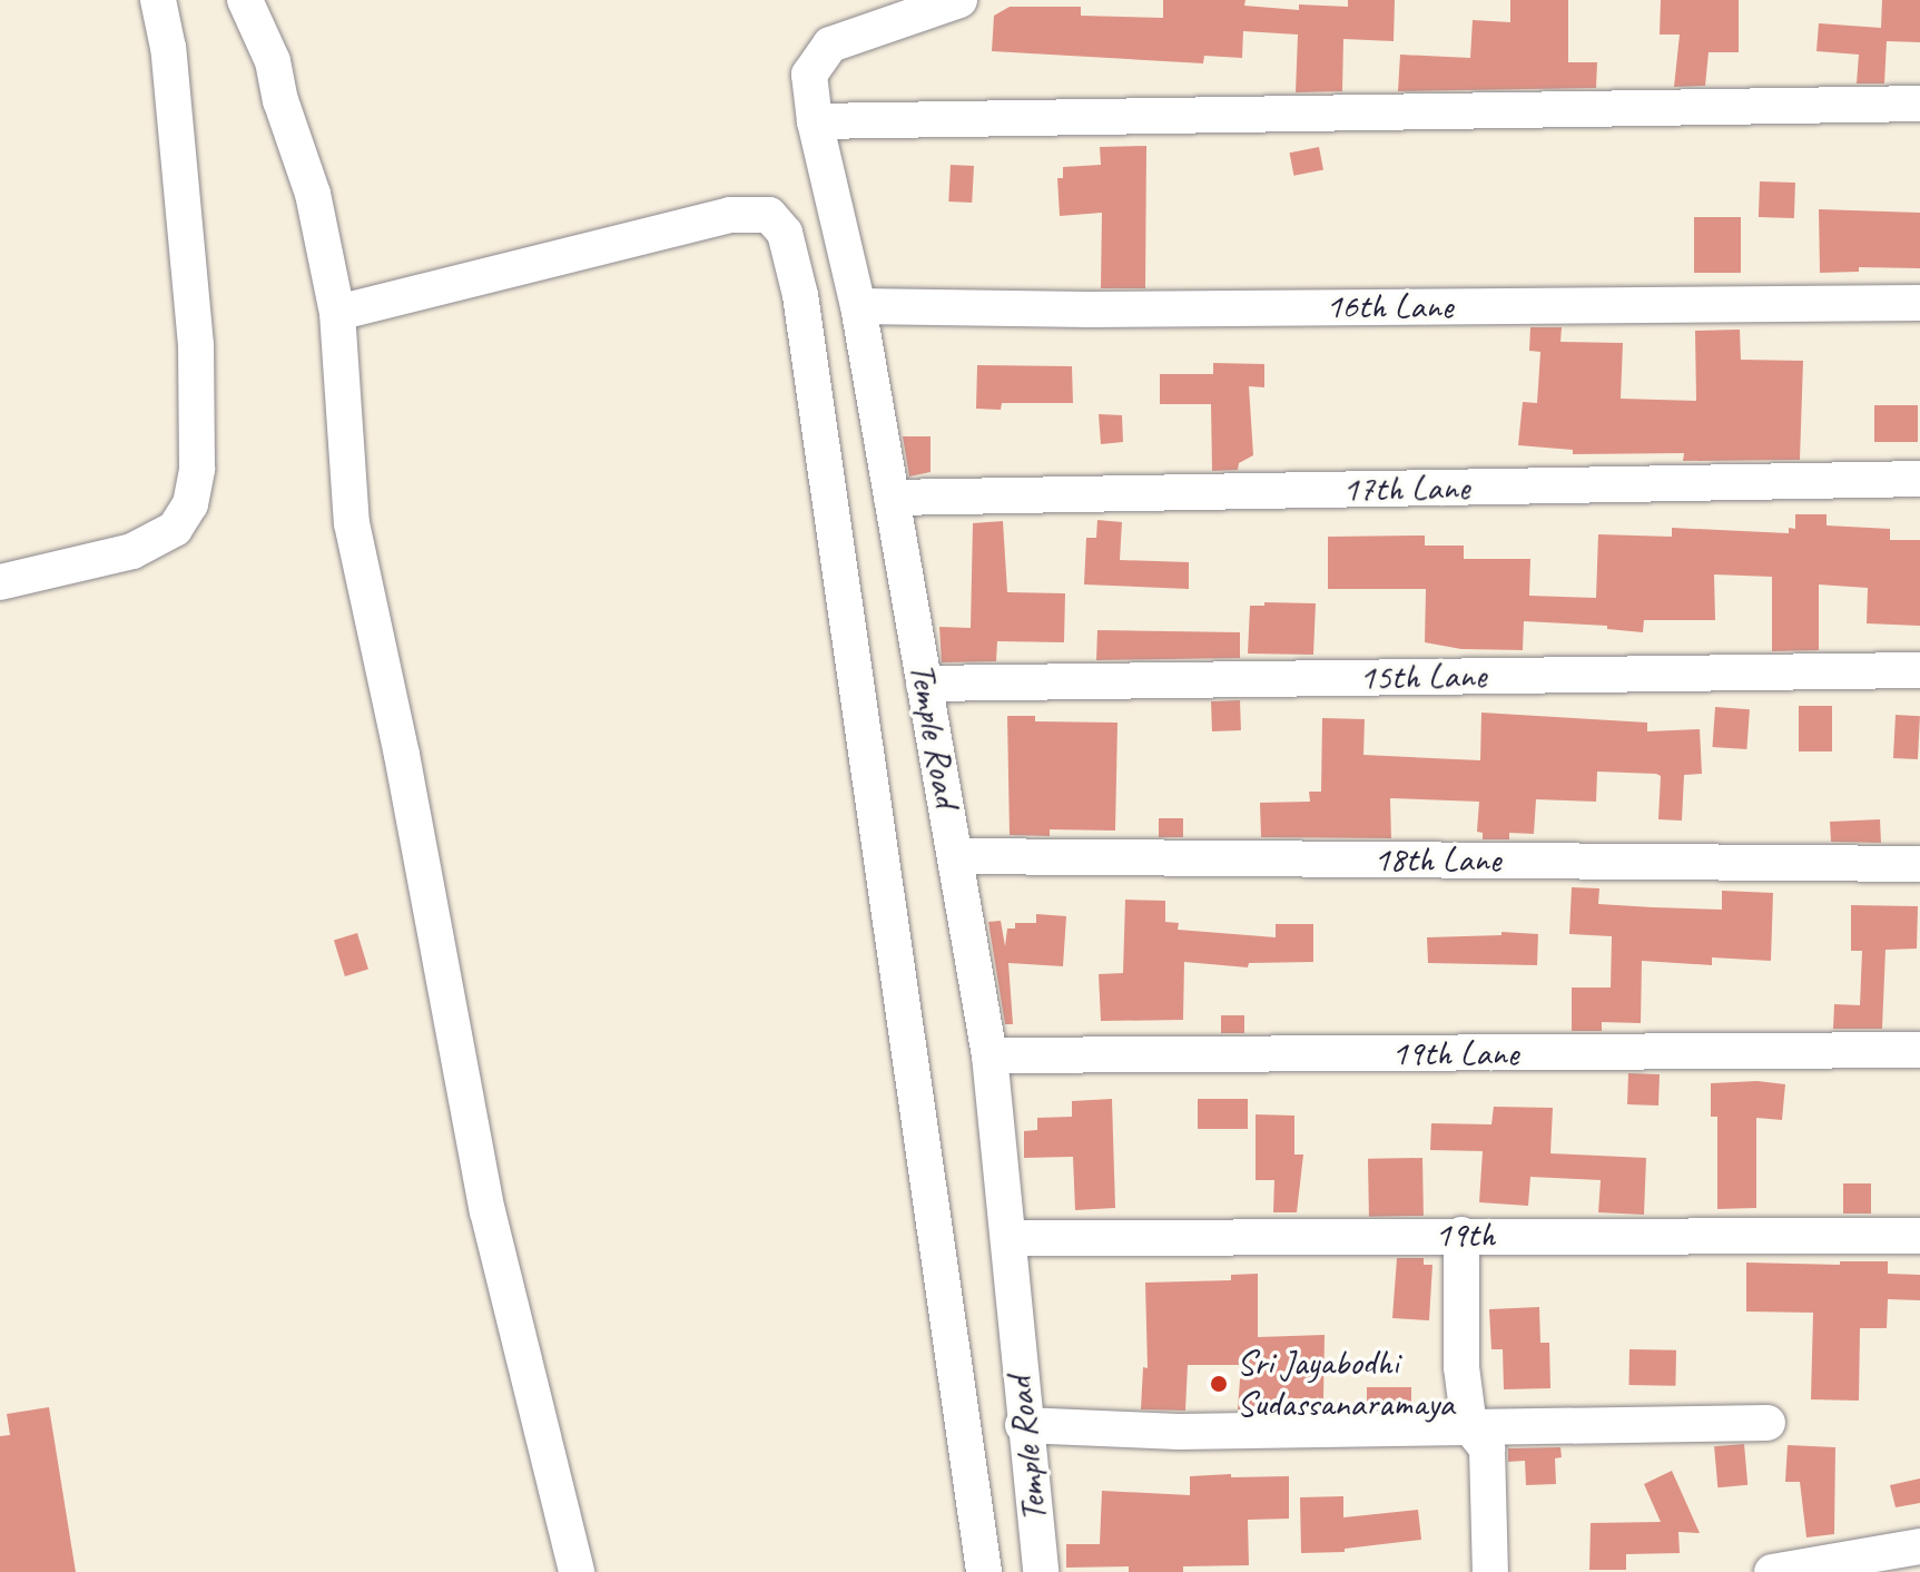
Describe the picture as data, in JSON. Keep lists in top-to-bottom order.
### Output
{
  "streets": {
    "street": [
      "16th Lane",
      "17th Lane",
      "15th Lane",
      "Temple Road",
      "18th Lane",
      "19th Lane",
      "19th"
    ]
  },
  "crossings": [
    ["16th Lane", "Temple Road"],
    ["17th Lane", "Temple Road"],
    ["15th Lane", "Temple Road"],
    ["Temple Road", "18th Lane"],
    ["Temple Road", "19th Lane"],
    ["Temple Road", "19th"]
  ],
  "places": ["Sri Jayabodhi Sudassanaramaya"]
}
